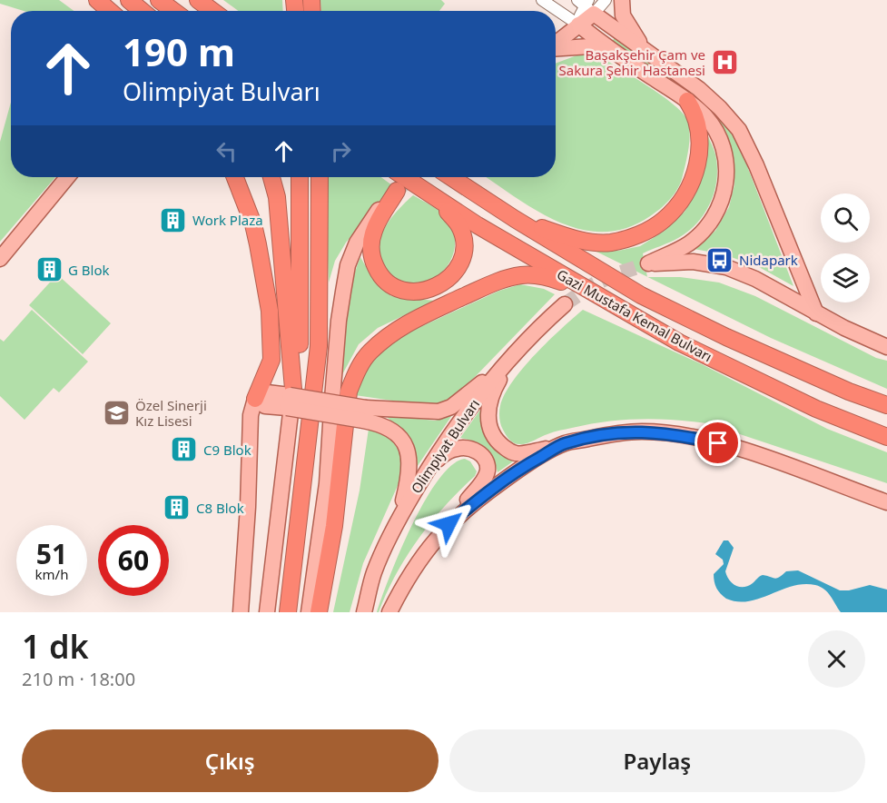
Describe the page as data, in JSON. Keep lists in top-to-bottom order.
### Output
{
  "streets": {
    "highway": ["Gazi Mustafa Kemal Bulvarı"],
    "main road": ["Olimpiyat Bulvarı"]
  },
  "places": {
    "hospital": ["Başakşehir Çam ve Sakura Şehir Hastanesi"],
    "building": [
      "Work Plaza",
      "G Blok",
      "C9 Blok",
      "C8 Blok"
    ],
    "bus stop": ["Nidapark"],
    "school or university": ["Özel Sinerji Kız Lisesi"]
  },
  "page": {
    "turn": ["190 m", "Olimpiyat Bulvarı"],
    "speed": "51 km/h",
    "limit": "60",
    "heading": ["1 dk", "210 m · 18:00"],
    "buttons": ["Çıkış", "Paylaş"]
  }
}
